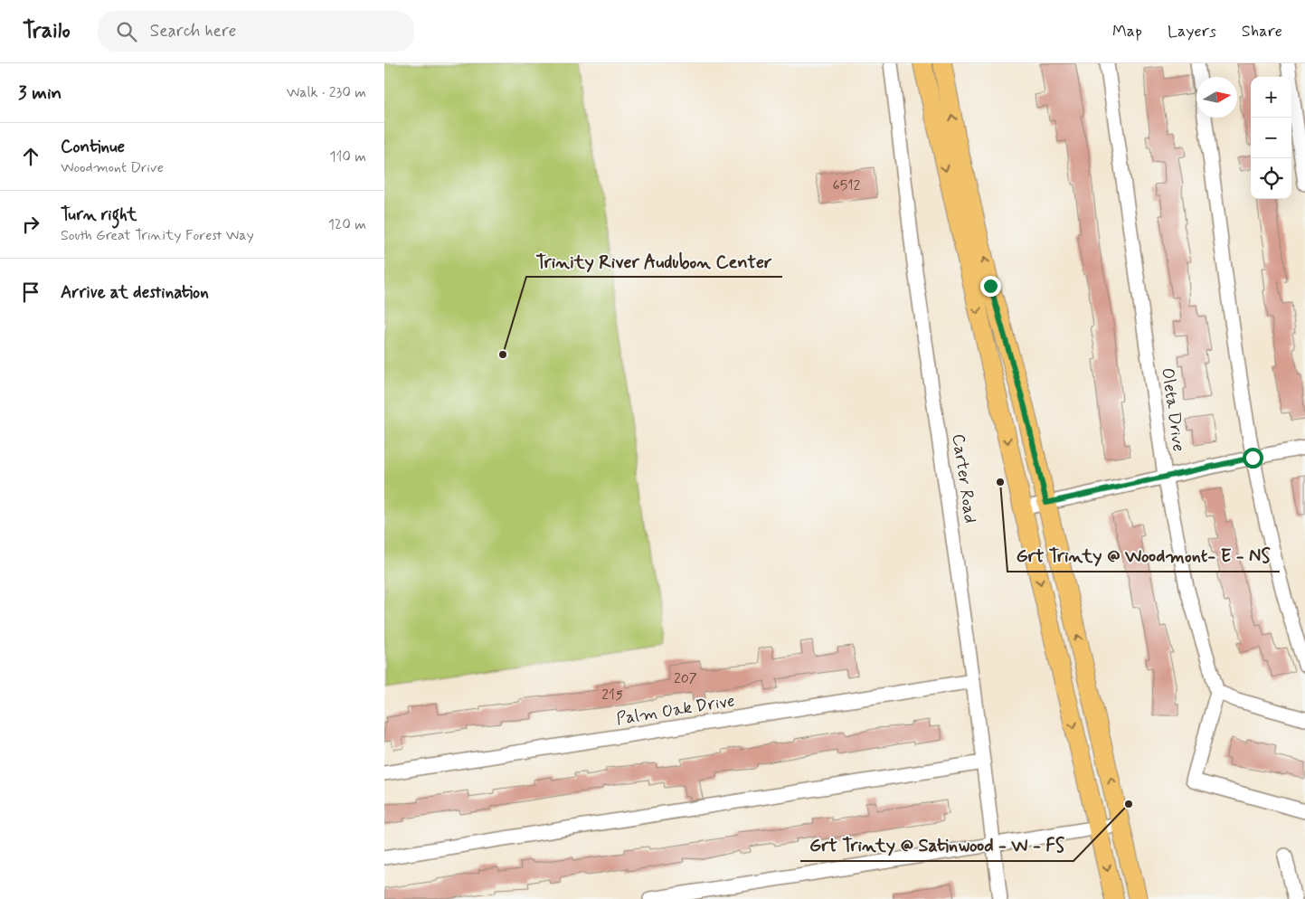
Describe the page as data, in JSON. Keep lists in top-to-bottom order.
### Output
{
  "streets": {
    "street": ["Oleta Drive", "Carter Road", "Palm Oak Drive"]
  },
  "crossings": [
    ["Carter Road", "Palm Oak Drive"]
  ],
  "places": ["Trinity River Audubon Center", "Grt Trinty @ Woodmont- E - NS", "Grt Trinty @ Satinwood - W - FS"],
  "house_numbers": ["6512", "207", "215"],
  "north": "right",
  "page": {
    "header": "Trailo",
    "search": "Search here",
    "nav": ["Map", "Layers", "Share"],
    "heading": ["3 min", "Walk · 230 m"],
    "map_buttons": ["+", "−"],
    "list": [
      ["Continue", "Woodmont Drive", "110 m"],
      ["Turn right", "South Great Trinity Forest Way", "120 m"],
      "Arrive at destination"
    ]
  }
}
